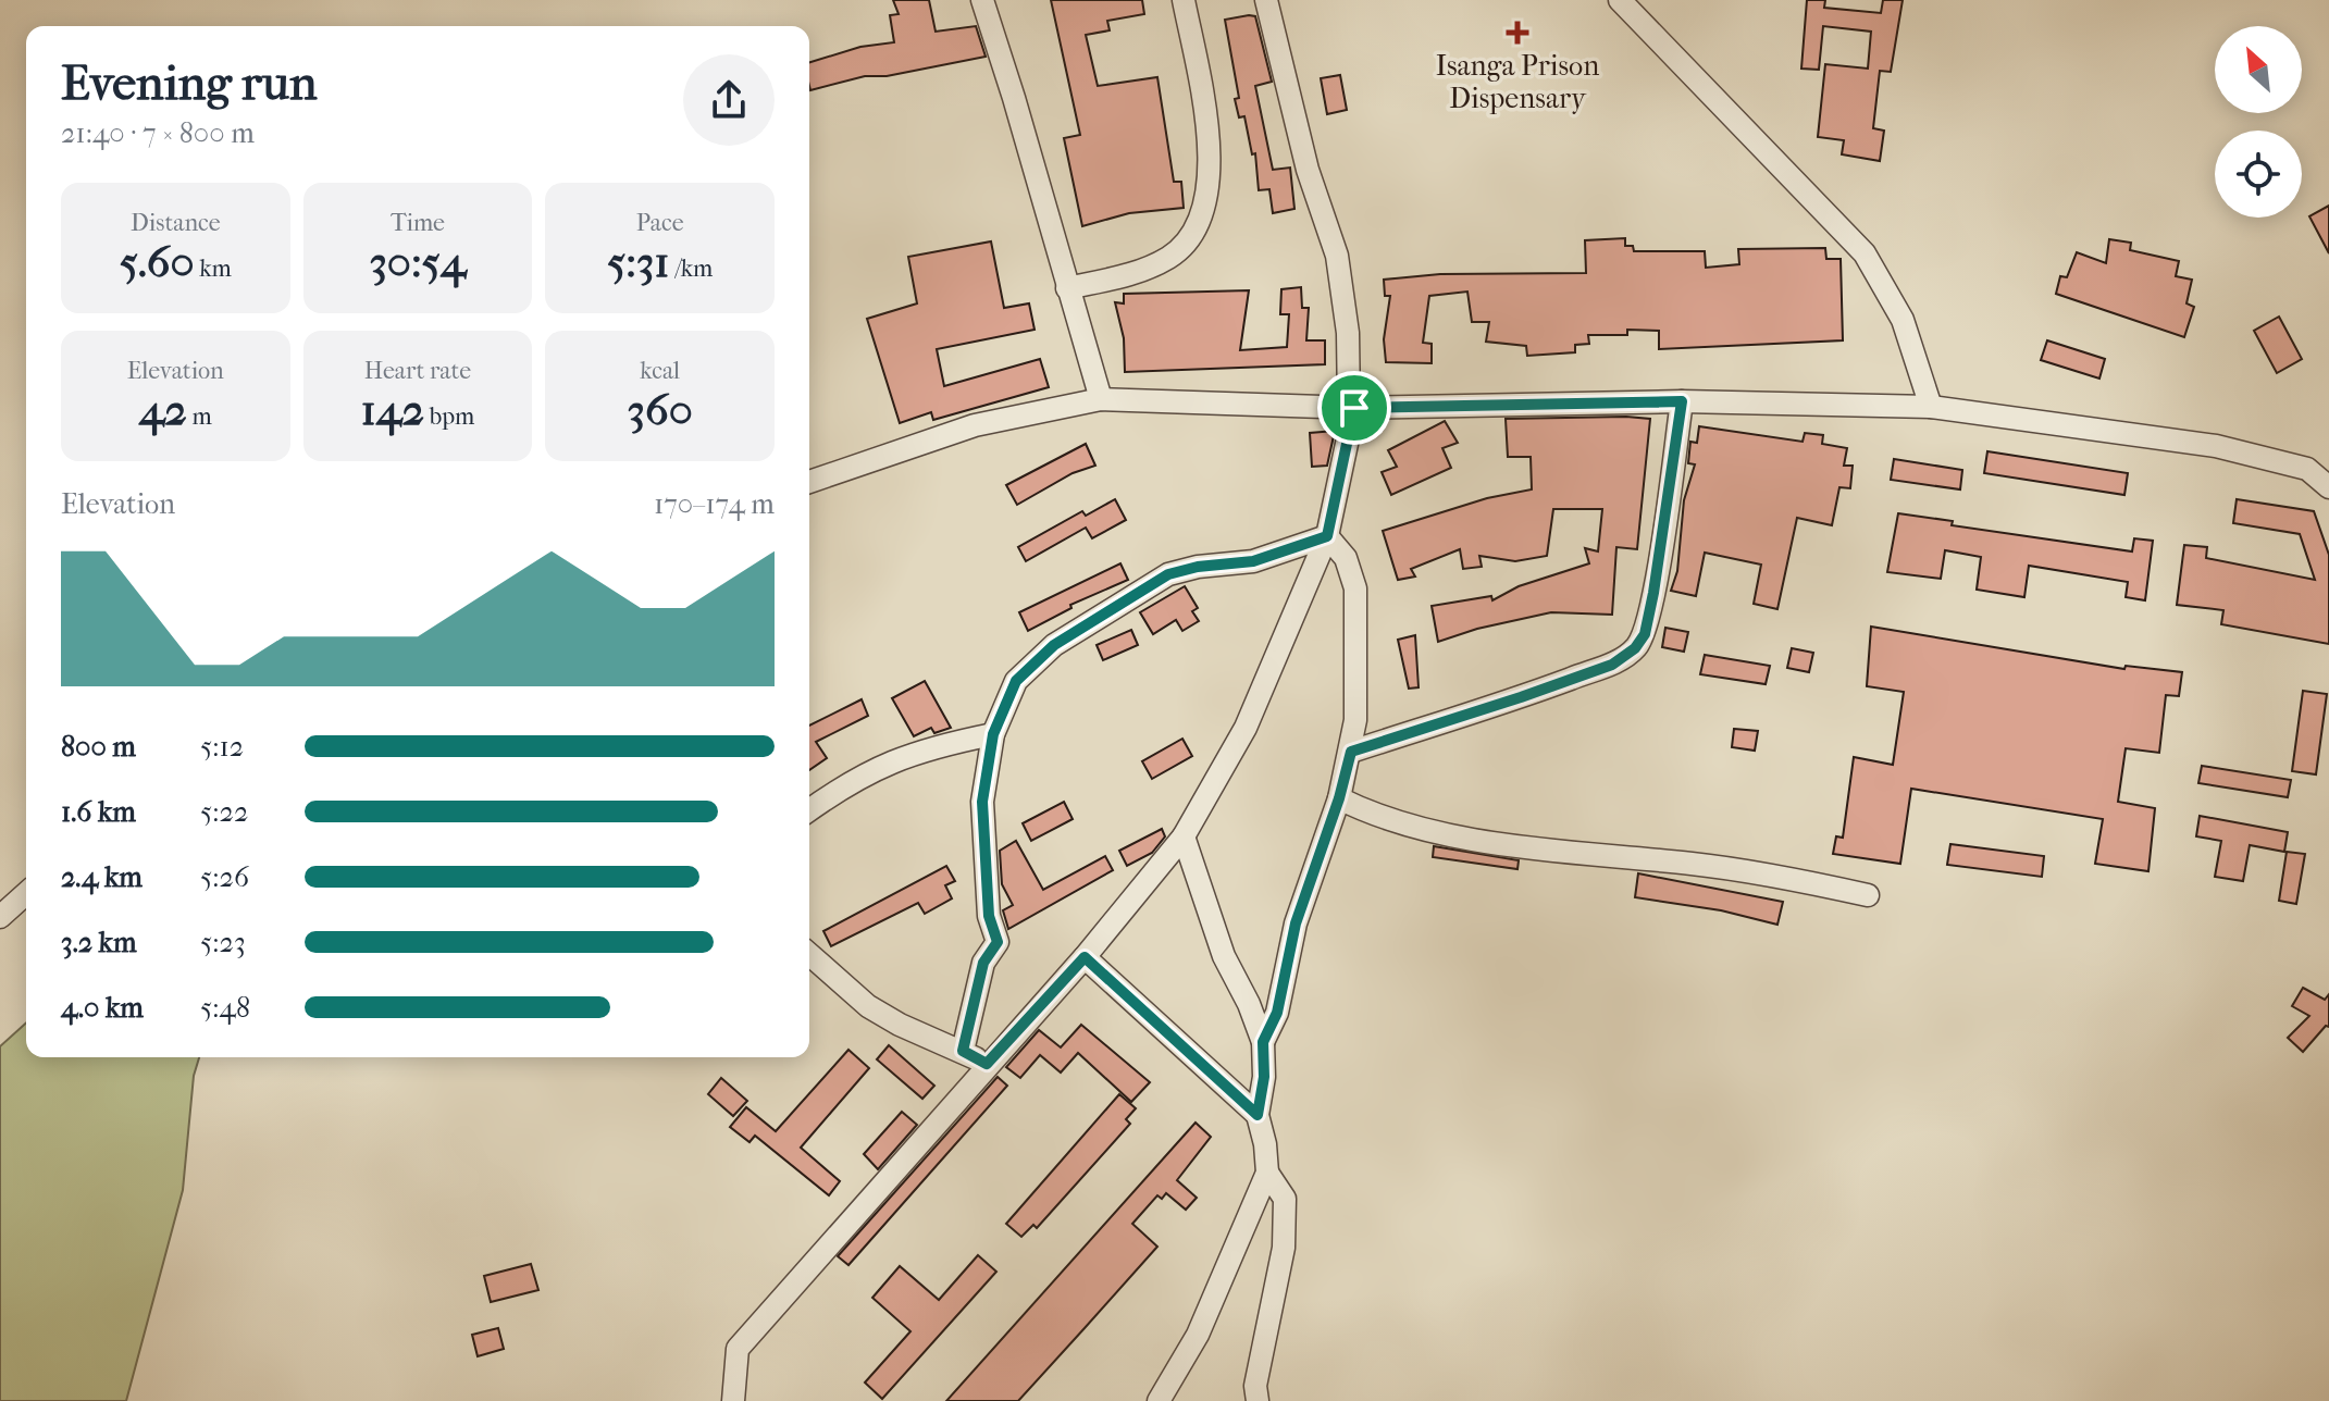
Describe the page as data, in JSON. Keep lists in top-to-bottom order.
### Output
{
  "places": {
    "health": ["Isanga Prison Dispensary"]
  },
  "north": "top left",
  "page": {
    "heading": ["Evening run", "21:40 · 7 × 800 m"],
    "stats": [
      ["Distance", "5.60 km"],
      ["Time", "30:54"],
      ["Pace", "5:31 /km"],
      ["Elevation", "42 m"],
      ["Heart rate", "142 bpm"],
      ["kcal", "360"]
    ],
    "chart": ["Elevation", "170–174 m"],
    "list": [
      {
        "name": "800 m",
        "note": "5:12"
      },
      {
        "name": "1.6 km",
        "note": "5:22"
      },
      {
        "name": "2.4 km",
        "note": "5:26"
      },
      {
        "name": "3.2 km",
        "note": "5:23"
      },
      {
        "name": "4.0 km",
        "note": "5:48"
      }
    ]
  }
}
